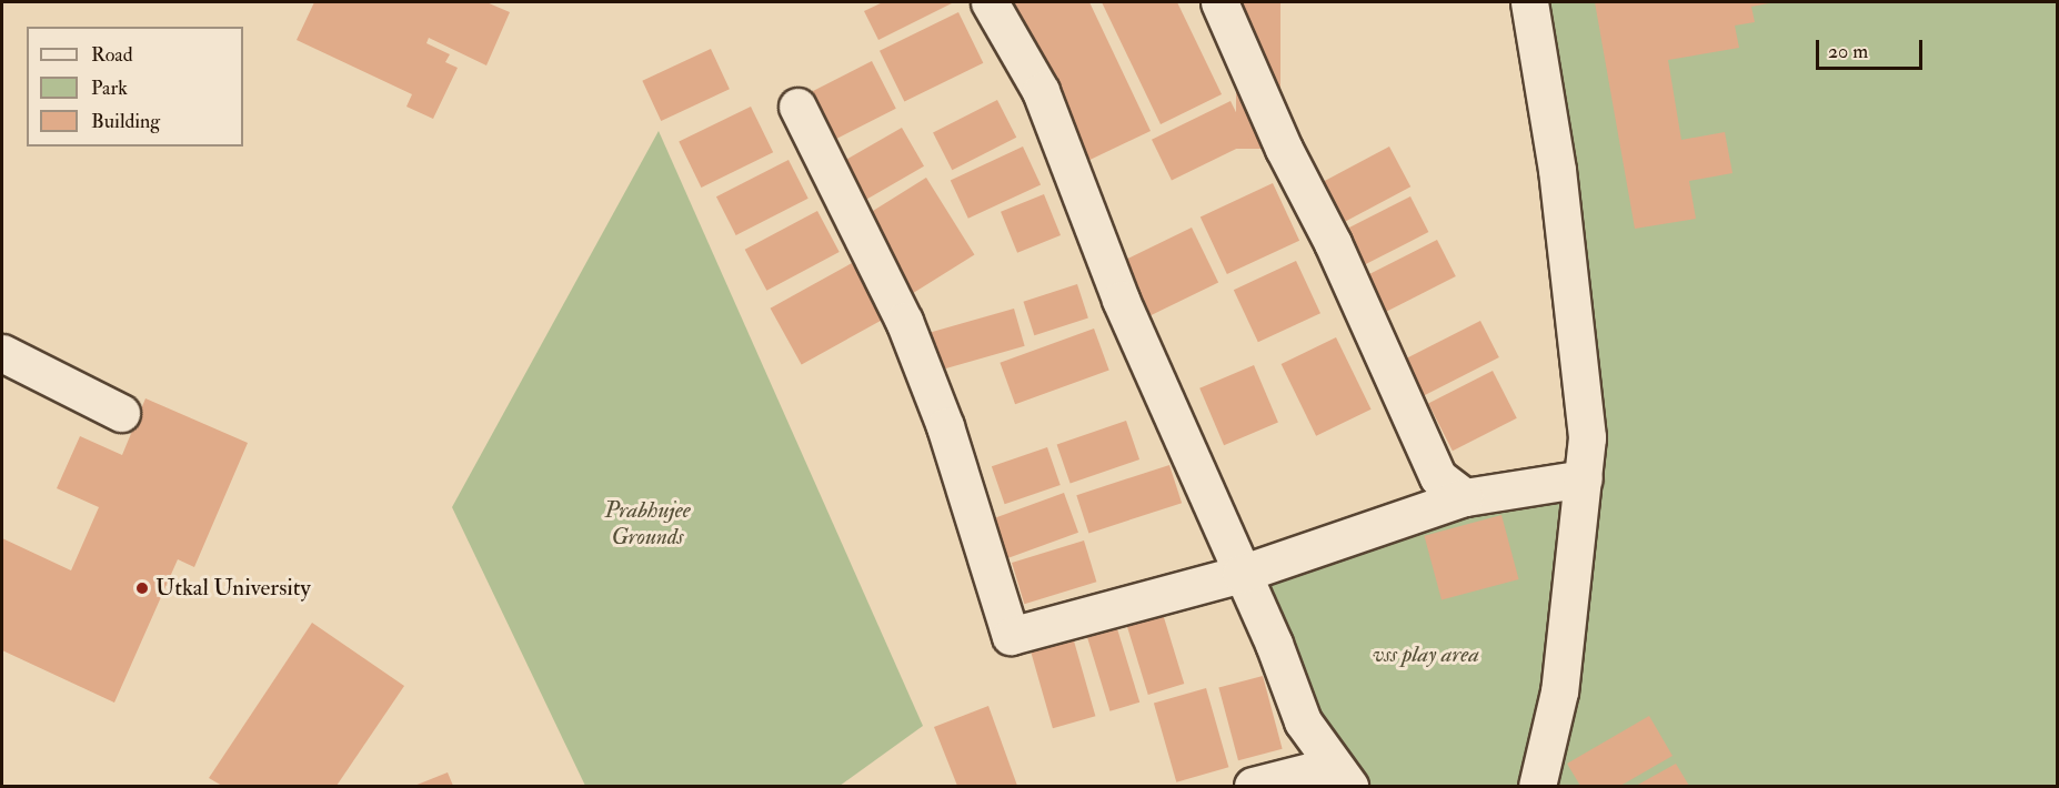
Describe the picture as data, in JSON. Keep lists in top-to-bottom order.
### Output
{
  "parks": ["Prabhujee Grounds", "vss play area"],
  "places": ["Utkal University"],
  "legend": ["Road", "Park", "Building"],
  "scale_bar": "20 m"
}
